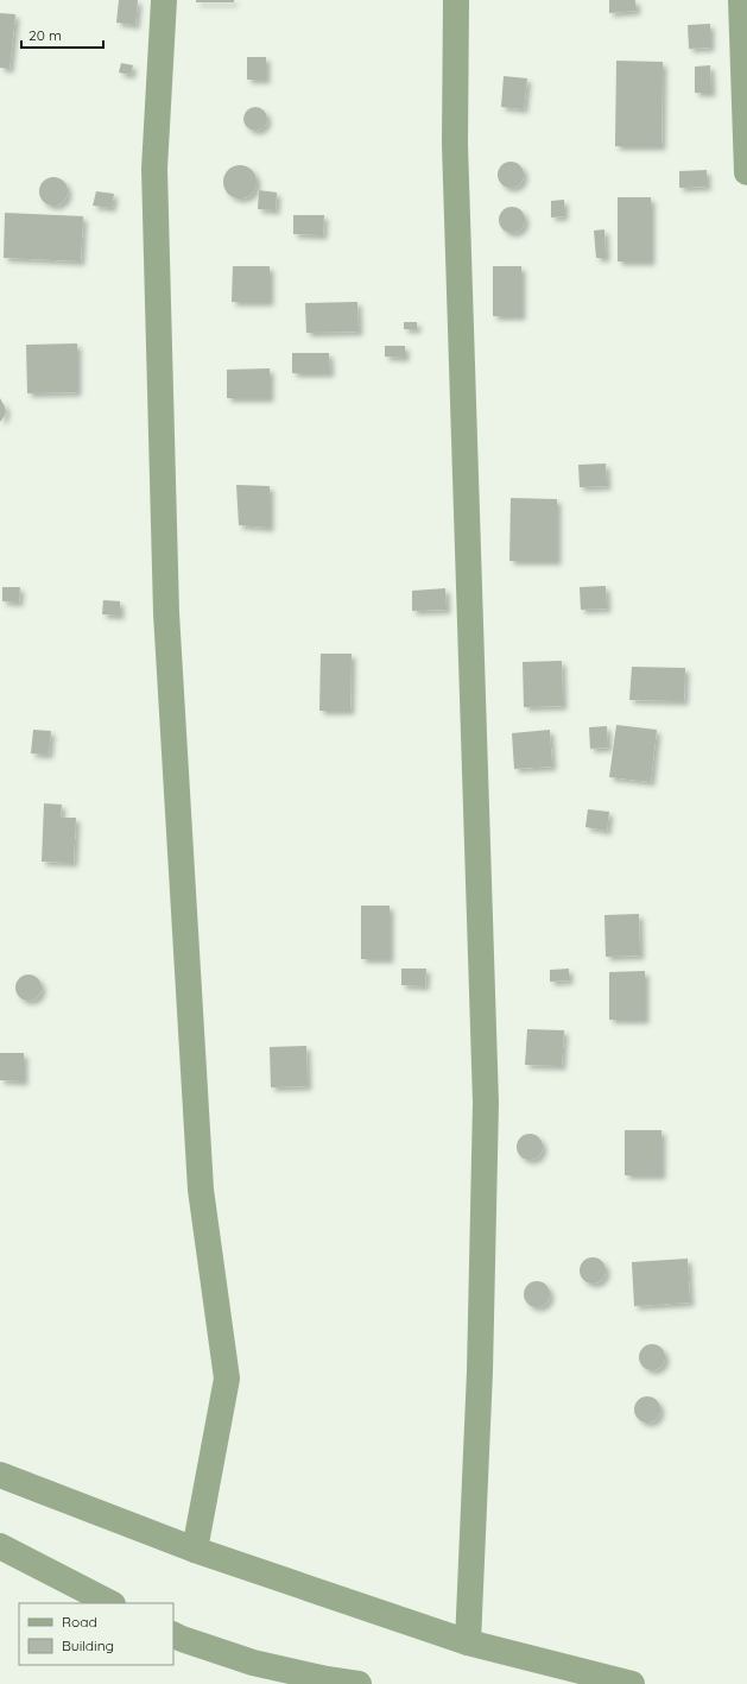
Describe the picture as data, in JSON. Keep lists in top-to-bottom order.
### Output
{
  "legend": ["Road", "Building"],
  "scale_bar": "20 m"
}
